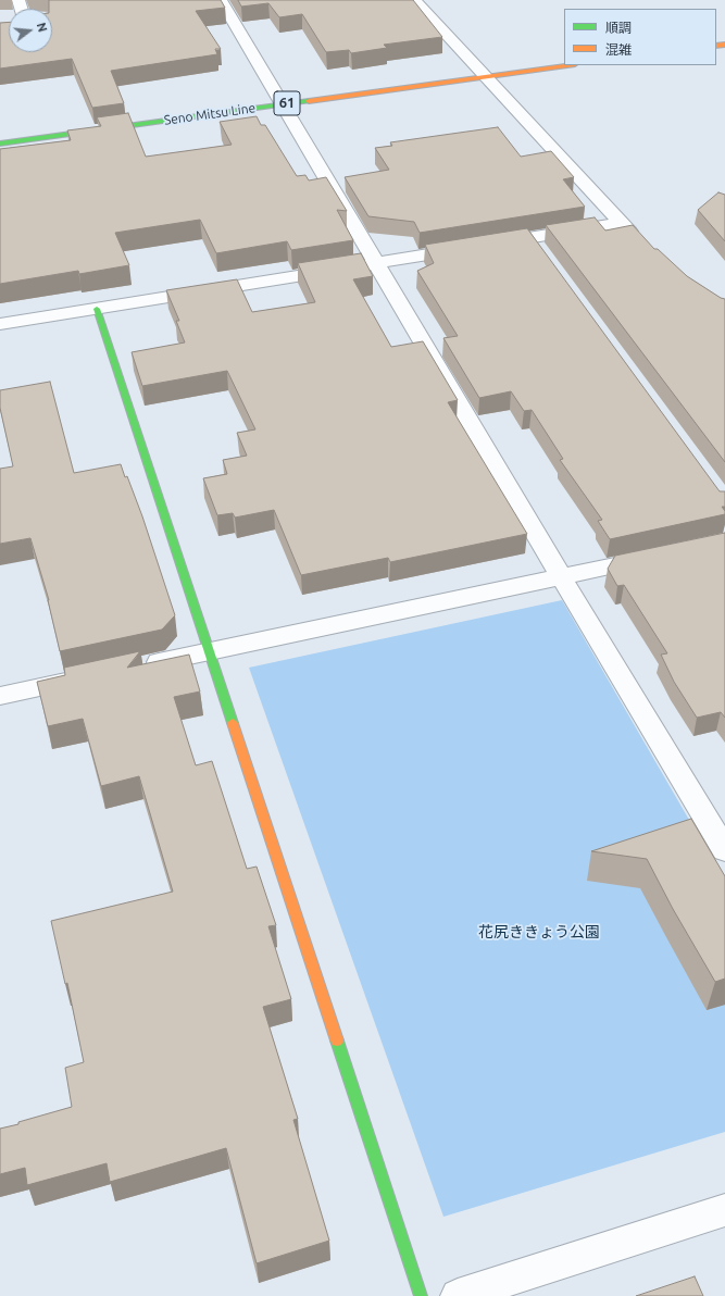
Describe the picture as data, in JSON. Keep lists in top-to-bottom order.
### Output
{
  "streets": {
    "street": ["61", "Seno Mitsu Line"]
  },
  "parks": ["花尻ききょう公園"],
  "legend": ["順調", "混雑"],
  "north": "right"
}
